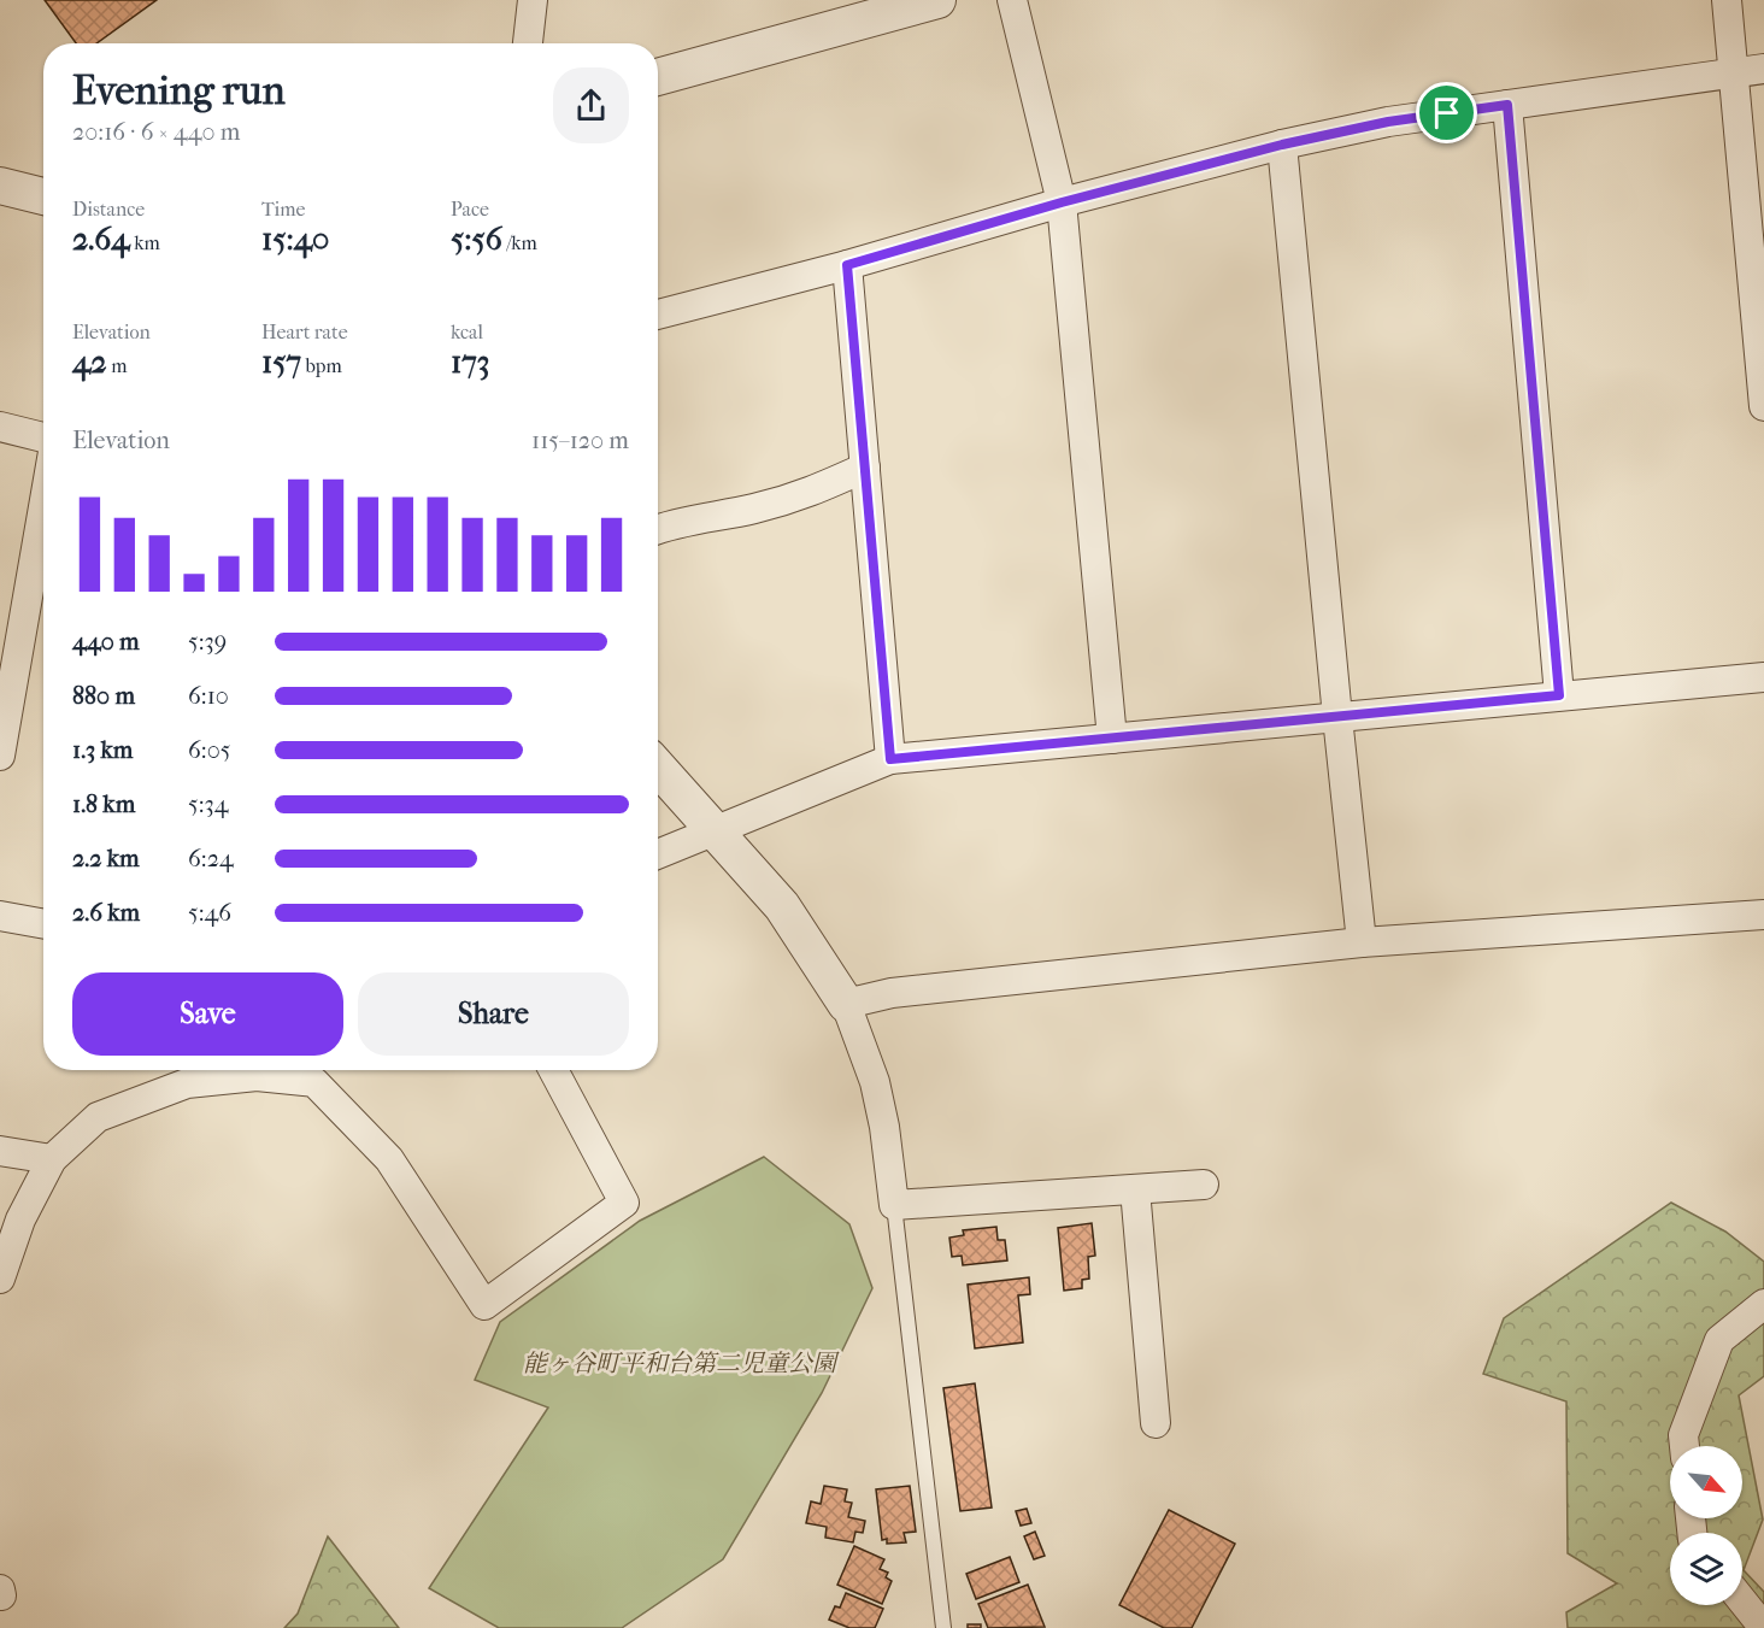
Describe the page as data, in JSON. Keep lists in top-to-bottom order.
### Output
{
  "parks": ["能ヶ谷町平和台第二児童公園"],
  "north": "bottom right",
  "page": {
    "heading": ["Evening run", "20:16 · 6 × 440 m"],
    "stats": [
      ["Distance", "2.64 km"],
      ["Time", "15:40"],
      ["Pace", "5:56 /km"],
      ["Elevation", "42 m"],
      ["Heart rate", "157 bpm"],
      ["kcal", "173"]
    ],
    "chart": ["Elevation", "115–120 m"],
    "list": [
      {
        "name": "440 m",
        "note": "5:39"
      },
      {
        "name": "880 m",
        "note": "6:10"
      },
      {
        "name": "1.3 km",
        "note": "6:05"
      },
      {
        "name": "1.8 km",
        "note": "5:34"
      },
      {
        "name": "2.2 km",
        "note": "6:24"
      },
      {
        "name": "2.6 km",
        "note": "5:46"
      }
    ],
    "buttons": ["Save", "Share"]
  }
}
